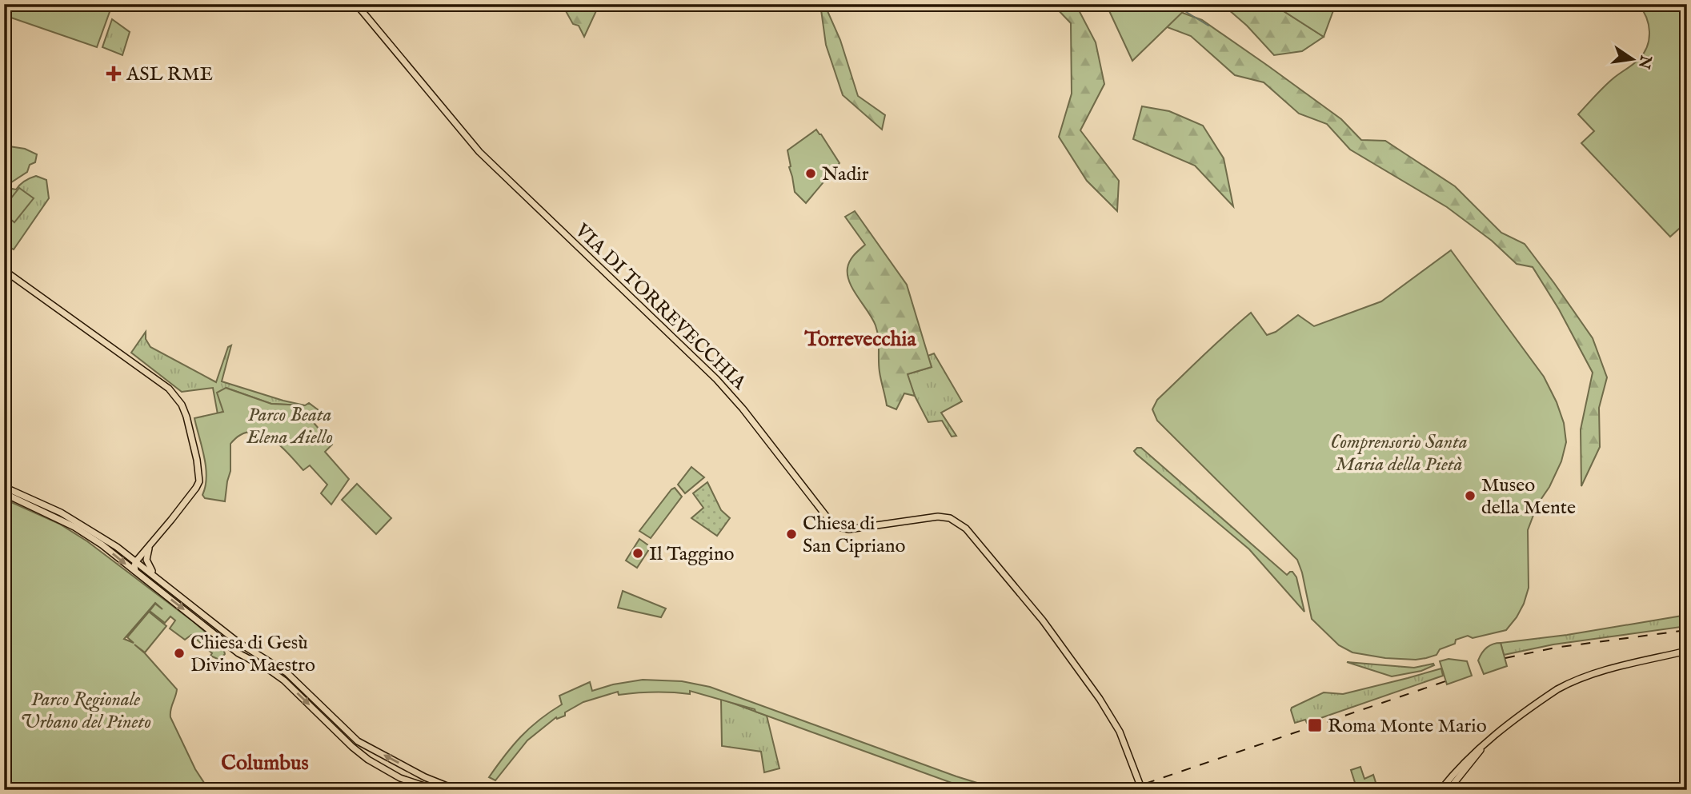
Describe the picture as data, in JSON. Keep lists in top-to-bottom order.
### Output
{
  "streets": {
    "main road": ["VIA DI TORREVECCHIA"]
  },
  "districts": ["Torrevecchia", "Columbus"],
  "parks": ["Parco Beata Elena Aiello", "Comprensorio Santa Maria della Pietà", "Parco Regionale Urbano del Pineto"],
  "places": {
    "health": ["ASL RME"],
    "other": [
      "Nadir",
      "Museo della Mente",
      "Chiesa di San Cipriano",
      "Il Taggino",
      "Chiesa di Gesù Divino Maestro"
    ],
    "transit": ["Roma Monte Mario"]
  },
  "north": "right"
}
